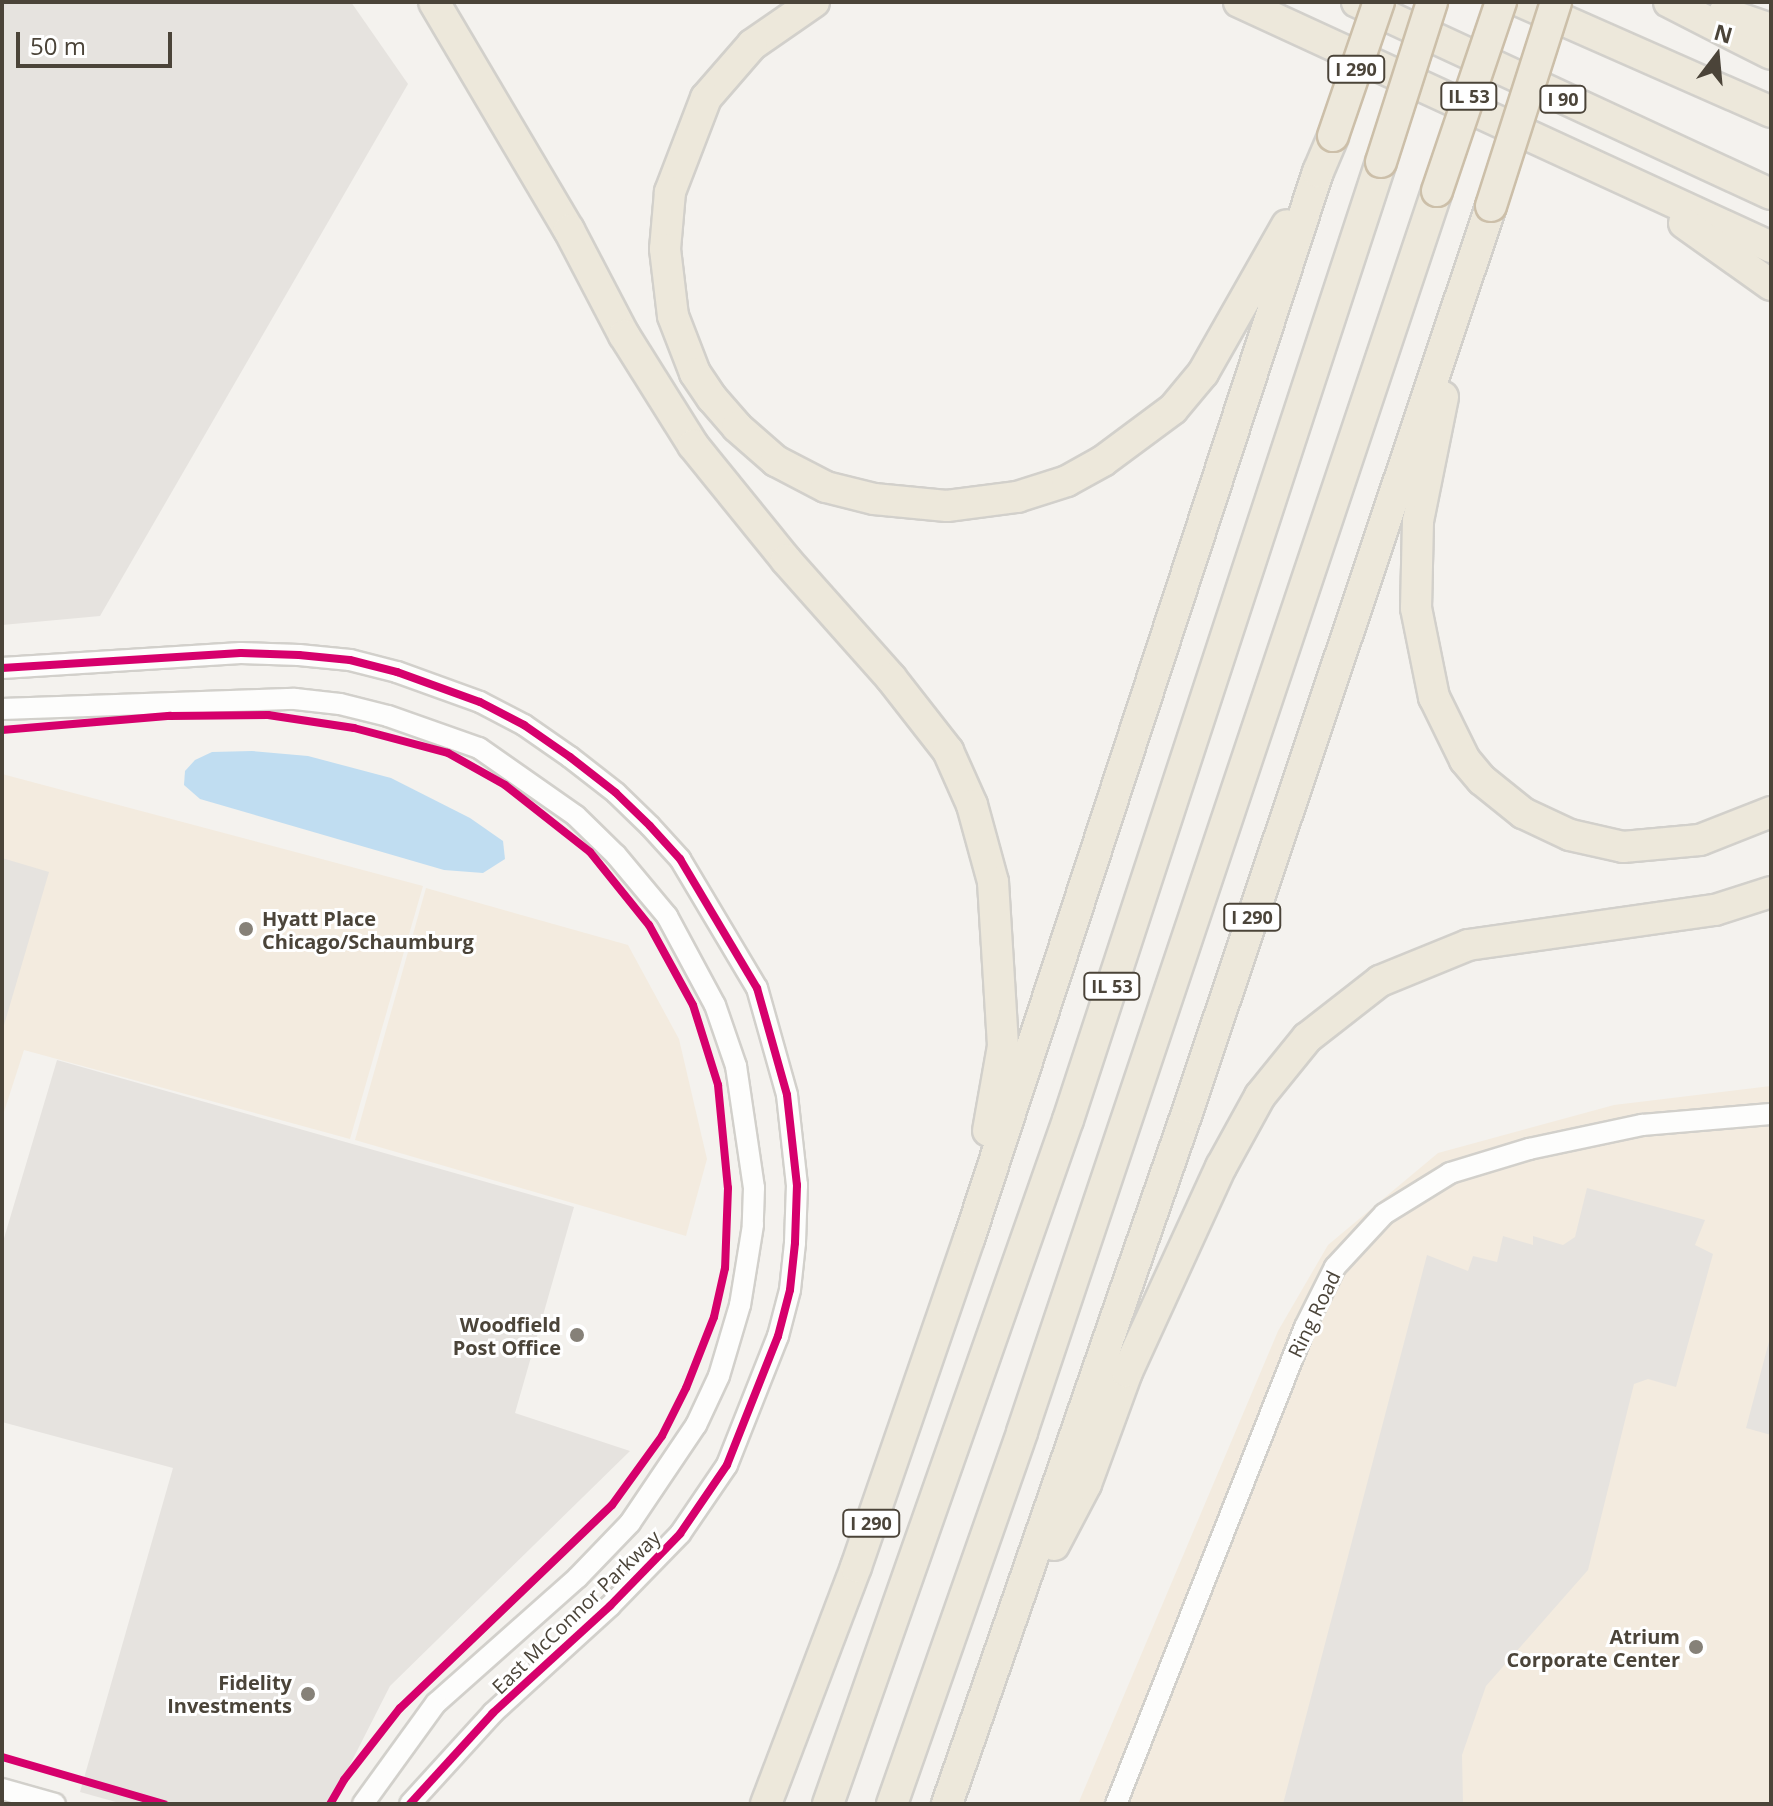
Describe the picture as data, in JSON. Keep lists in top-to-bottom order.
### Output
{
  "streets": {
    "highway": ["I 290", "IL 53", "I 90"],
    "street": ["Ring Road", "East McConnor Parkway"]
  },
  "places": [
    "Hyatt Place Chicago/Schaumburg",
    "Woodfield Post Office",
    "Atrium Corporate Center",
    "Fidelity Investments"
  ],
  "scale_bar": "50 m",
  "north": "top"
}
